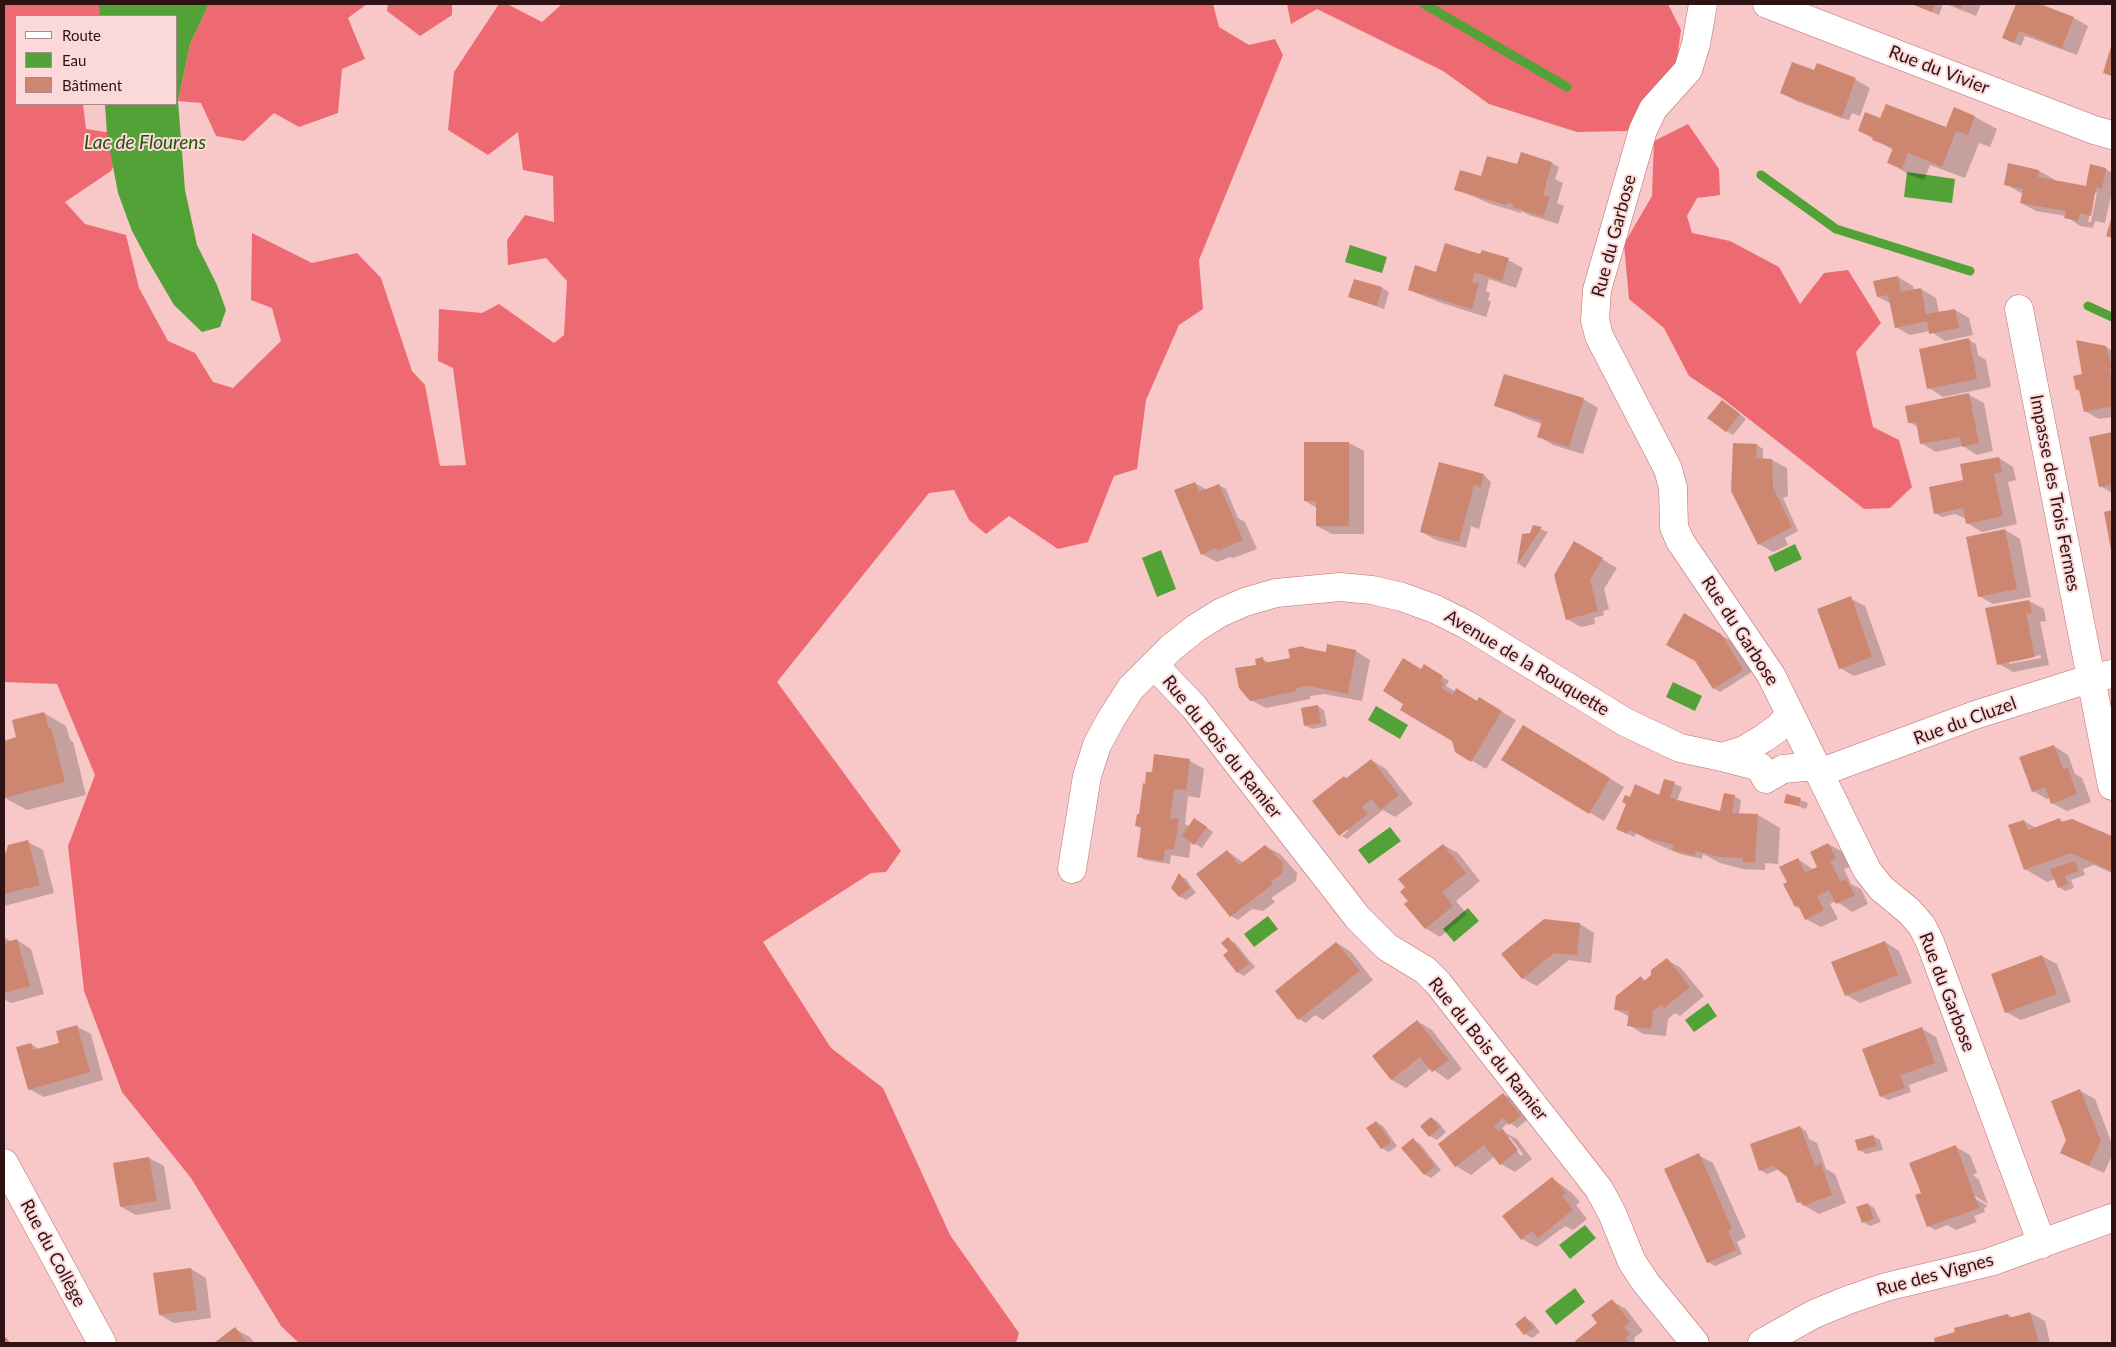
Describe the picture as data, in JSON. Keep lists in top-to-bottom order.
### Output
{
  "streets": {
    "street": [
      "Rue du Vivier",
      "Rue du Garbose",
      "Impasse des Trois Fermes",
      "Avenue de la Rouquette",
      "Rue du Cluzel",
      "Rue du Bois du Ramier",
      "Rue du Collège",
      "Rue des Vignes"
    ]
  },
  "crossings": [
    ["Rue du Garbose", "Avenue de la Rouquette"],
    ["Rue du Garbose", "Rue du Cluzel"],
    ["Rue du Garbose", "Rue des Vignes"],
    ["Impasse des Trois Fermes", "Rue du Cluzel"],
    ["Avenue de la Rouquette", "Rue du Cluzel"],
    ["Avenue de la Rouquette", "Rue du Bois du Ramier"]
  ],
  "water": ["Lac de Flourens"],
  "legend": ["Route", "Eau", "Bâtiment"]
}
